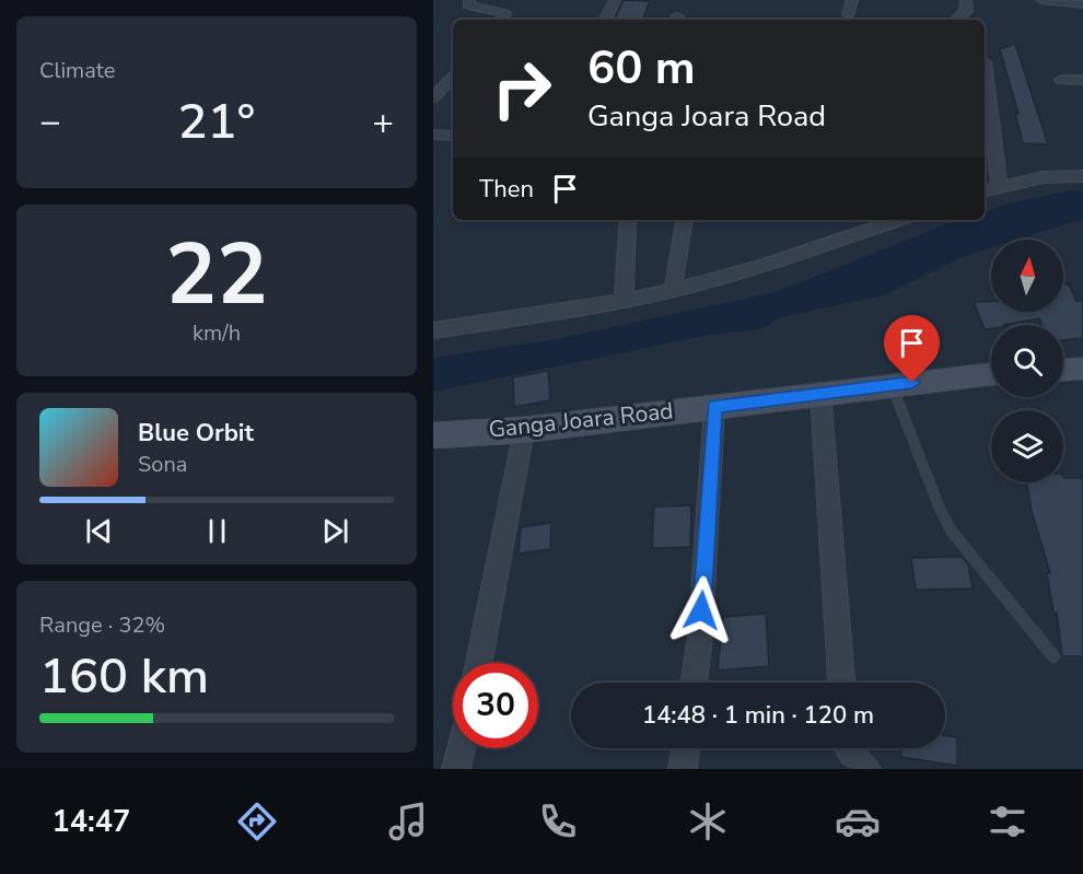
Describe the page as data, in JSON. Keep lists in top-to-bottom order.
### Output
{
  "streets": {
    "main road": ["Ganga Joara Road"]
  },
  "north": "top",
  "page": {
    "tile": [
      "Climate",
      ["22", "km/h"],
      ["Range · 32%", "160 km"]
    ],
    "turn": ["60 m", "Ganga Joara Road"],
    "heat": ["−", "21°", "+"],
    "then": "Then",
    "song": ["Blue Orbit", "Sona"],
    "limit": "30",
    "trip": "14:48 · 1 min · 120 m",
    "tabs": "14:47"
  }
}
